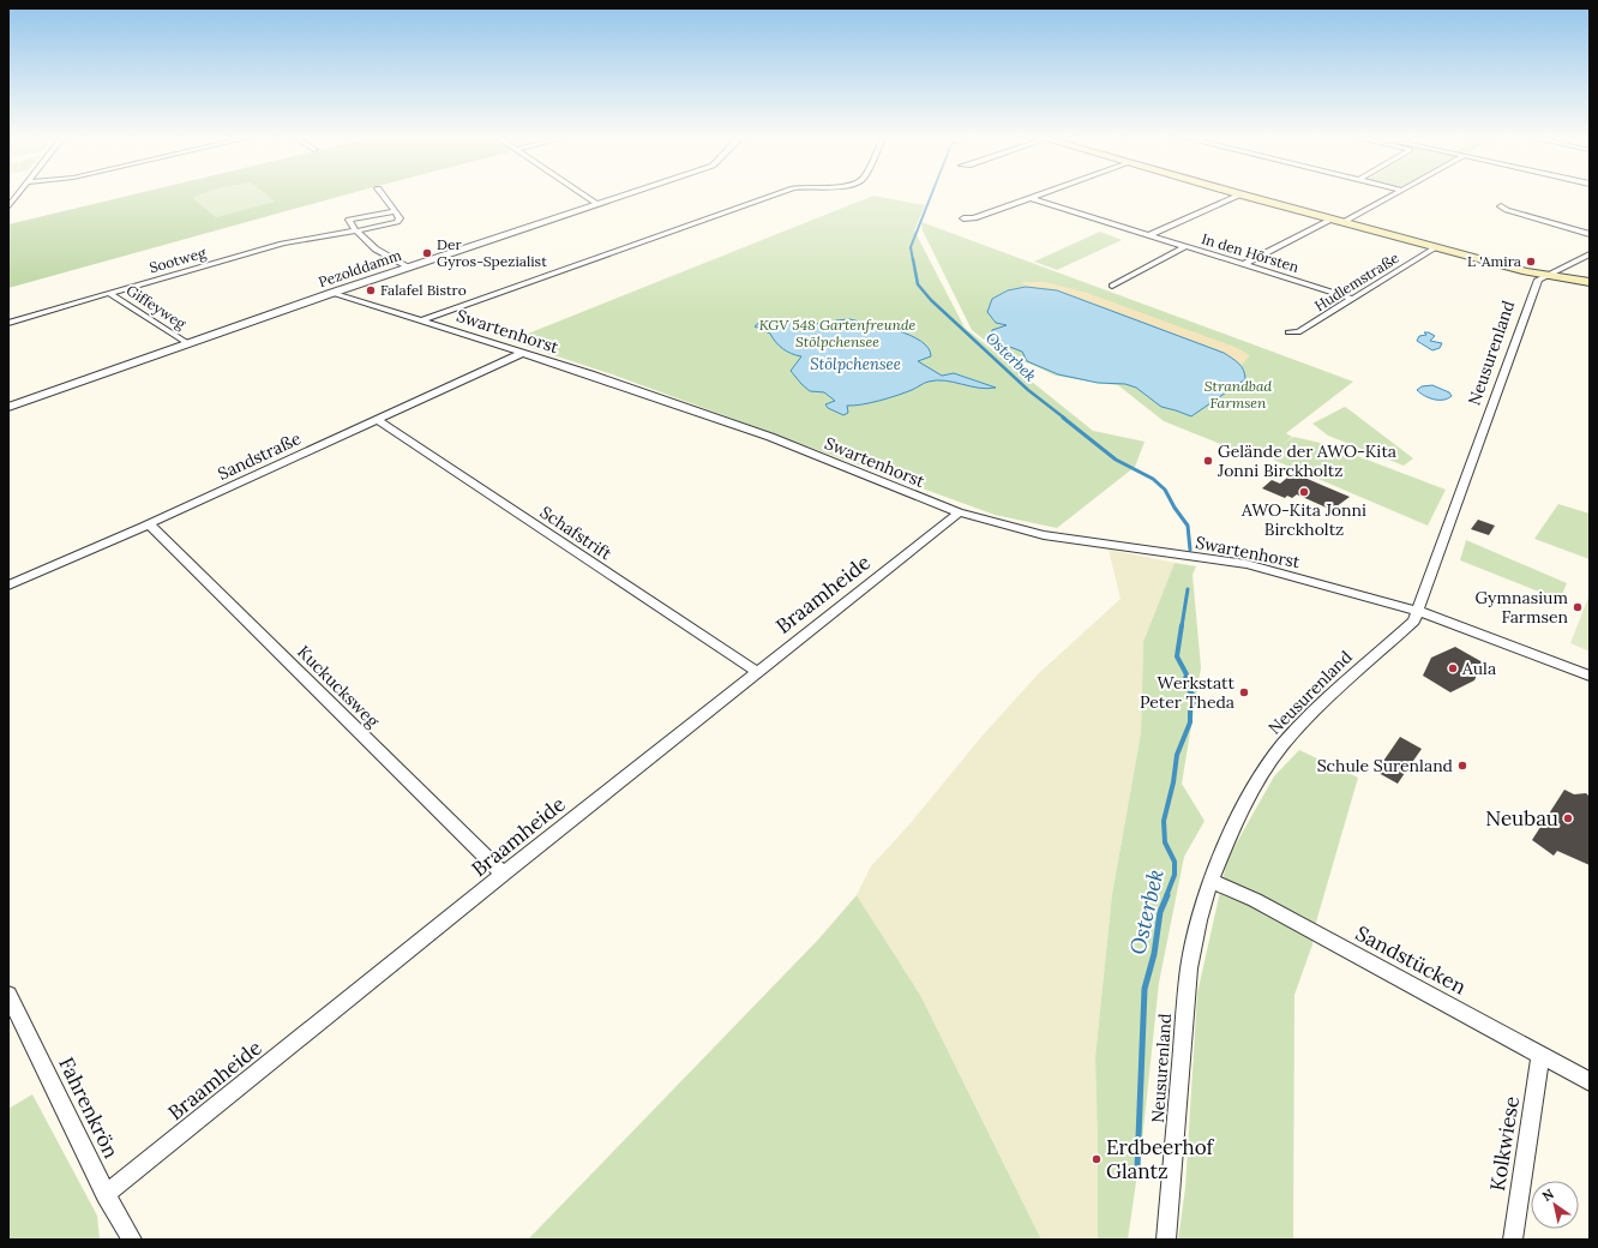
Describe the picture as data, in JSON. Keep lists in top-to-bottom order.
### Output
{
  "streets": {
    "street": [
      "In den Hörsten",
      "Sootweg",
      "Pezolddamm",
      "Hudlemstraße",
      "Giffeyweg",
      "Swartenhorst",
      "Neusurenland",
      "Sandstraße",
      "Schafstrift",
      "Braamheide",
      "Kuckucksweg",
      "Sandstücken",
      "Fahrenkrön",
      "Kolkwiese"
    ]
  },
  "crossings": [
    ["In den Hörsten", "Hudlemstraße"],
    ["Sootweg", "Giffeyweg"],
    ["Pezolddamm", "Giffeyweg"],
    ["Pezolddamm", "Swartenhorst"],
    ["Swartenhorst", "Neusurenland"],
    ["Swartenhorst", "Sandstraße"],
    ["Swartenhorst", "Braamheide"],
    ["Neusurenland", "Sandstücken"],
    ["Sandstraße", "Schafstrift"],
    ["Sandstraße", "Kuckucksweg"],
    ["Schafstrift", "Braamheide"],
    ["Braamheide", "Kuckucksweg"],
    ["Braamheide", "Fahrenkrön"],
    ["Sandstücken", "Kolkwiese"]
  ],
  "water": ["Osterbek", "Stölpchensee"],
  "parks": ["KGV 548 Gartenfreunde Stölpchensee", "Strandbad Farmsen"],
  "places": [
    "Der Gyros-Spezialist",
    "L 'Amira",
    "Falafel Bistro",
    "Gelände der AWO-Kita Jonni Birckholtz",
    "AWO-Kita Jonni Birckholtz",
    "Gymnasium Farmsen",
    "Aula",
    "Werkstatt Peter Theda",
    "Schule Surenland",
    "Neubau",
    "Erdbeerhof Glantz"
  ],
  "north": "top left"
}
